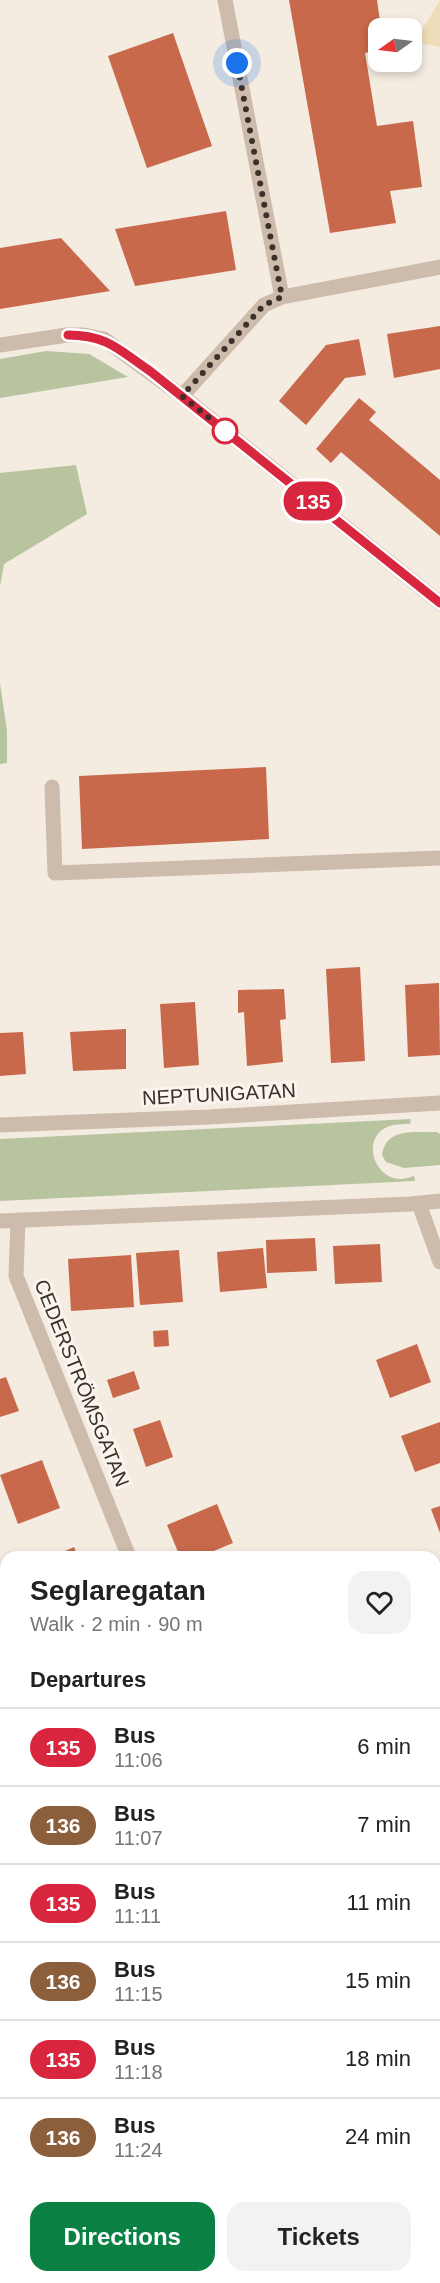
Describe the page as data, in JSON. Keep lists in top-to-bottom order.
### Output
{
  "streets": {
    "street": ["NEPTUNIGATAN", "CEDERSTRÖMSGATAN"]
  },
  "lines": ["bus line 135"],
  "north": "left",
  "page": {
    "on_map": "135",
    "heading": [
      ["Seglaregatan", "Walk · 2 min · 90 m"],
      "Departures"
    ],
    "list": [
      {
        "mark": "135",
        "name": "Bus",
        "note": "11:06",
        "value": "6 min"
      },
      {
        "mark": "136",
        "name": "Bus",
        "note": "11:07",
        "value": "7 min"
      },
      {
        "mark": "135",
        "name": "Bus",
        "note": "11:11",
        "value": "11 min"
      },
      {
        "mark": "136",
        "name": "Bus",
        "note": "11:15",
        "value": "15 min"
      },
      {
        "mark": "135",
        "name": "Bus",
        "note": "11:18",
        "value": "18 min"
      },
      {
        "mark": "136",
        "name": "Bus",
        "note": "11:24",
        "value": "24 min"
      }
    ],
    "buttons": ["Directions", "Tickets"]
  }
}
